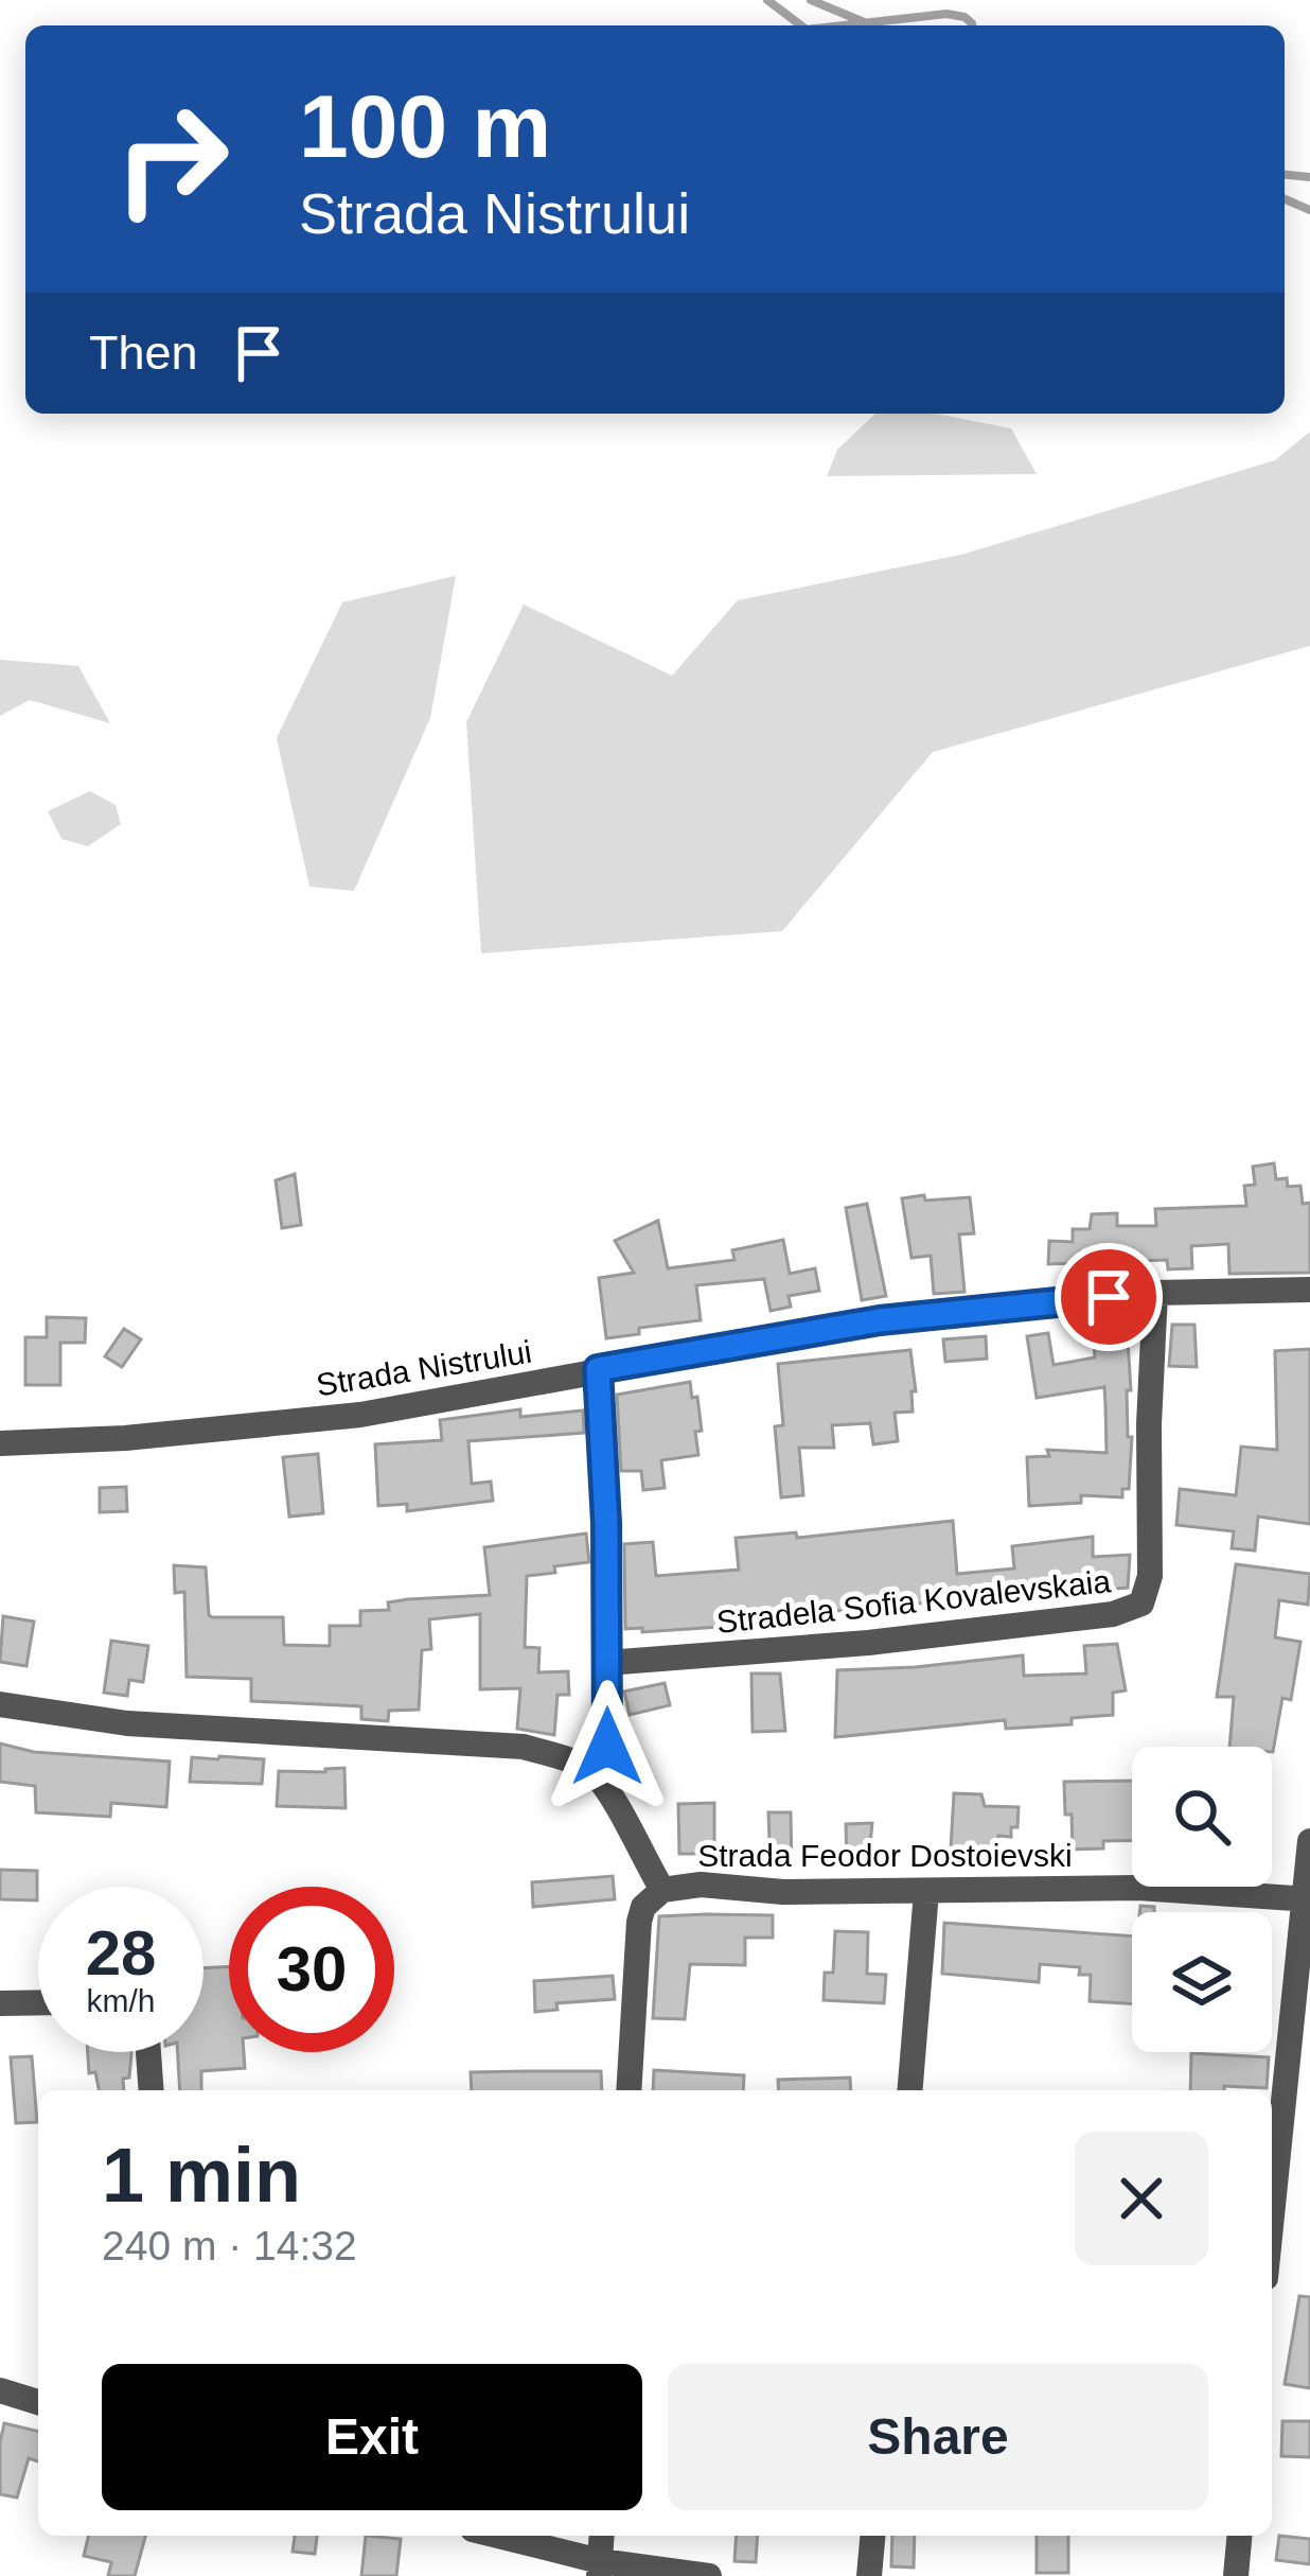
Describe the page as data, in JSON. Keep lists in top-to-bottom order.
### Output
{
  "streets": {
    "street": ["Strada Nistrului", "Stradela Sofia Kovalevskaia", "Strada Feodor Dostoievski"]
  },
  "crossings": [
    ["Strada Nistrului", "Stradela Sofia Kovalevskaia"]
  ],
  "page": {
    "turn": ["100 m", "Strada Nistrului"],
    "then": "Then",
    "speed": "28 km/h",
    "limit": "30",
    "heading": ["1 min", "240 m · 14:32"],
    "buttons": ["Exit", "Share"]
  }
}
